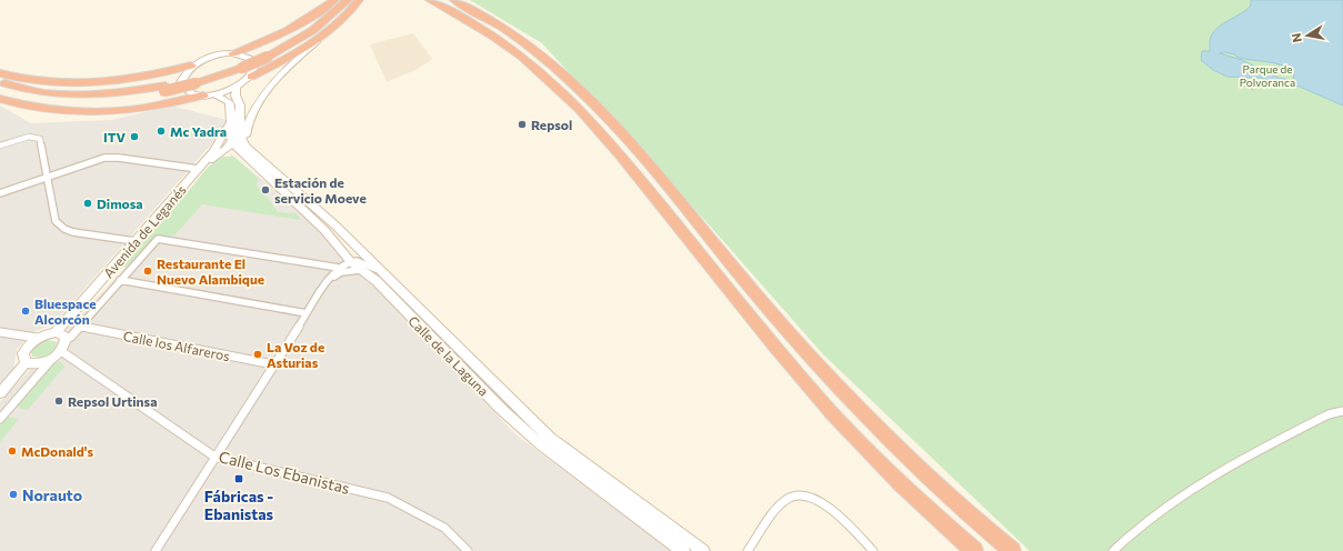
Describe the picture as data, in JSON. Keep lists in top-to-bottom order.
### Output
{
  "streets": {
    "street": [
      "Avenida de Leganés",
      "Calle los Alfareros",
      "Calle de la Laguna",
      "Calle Los Ebanistas"
    ]
  },
  "crossings": [
    ["Avenida de Leganés", "Calle los Alfareros"],
    ["Avenida de Leganés", "Calle de la Laguna"]
  ],
  "parks": ["Parque de Polvoranca"],
  "places": {
    "other": [
      "Repsol",
      "Mc Yadra",
      "ITV",
      "Estación de servicio Moeve",
      "Dimosa",
      "Restaurante El Nuevo Alambique",
      "Bluespace Alcorcón",
      "La Voz de Asturias",
      "Repsol Urtinsa",
      "McDonald's",
      "Norauto"
    ],
    "transit": ["Fábricas - Ebanistas"]
  },
  "north": "left"
}
